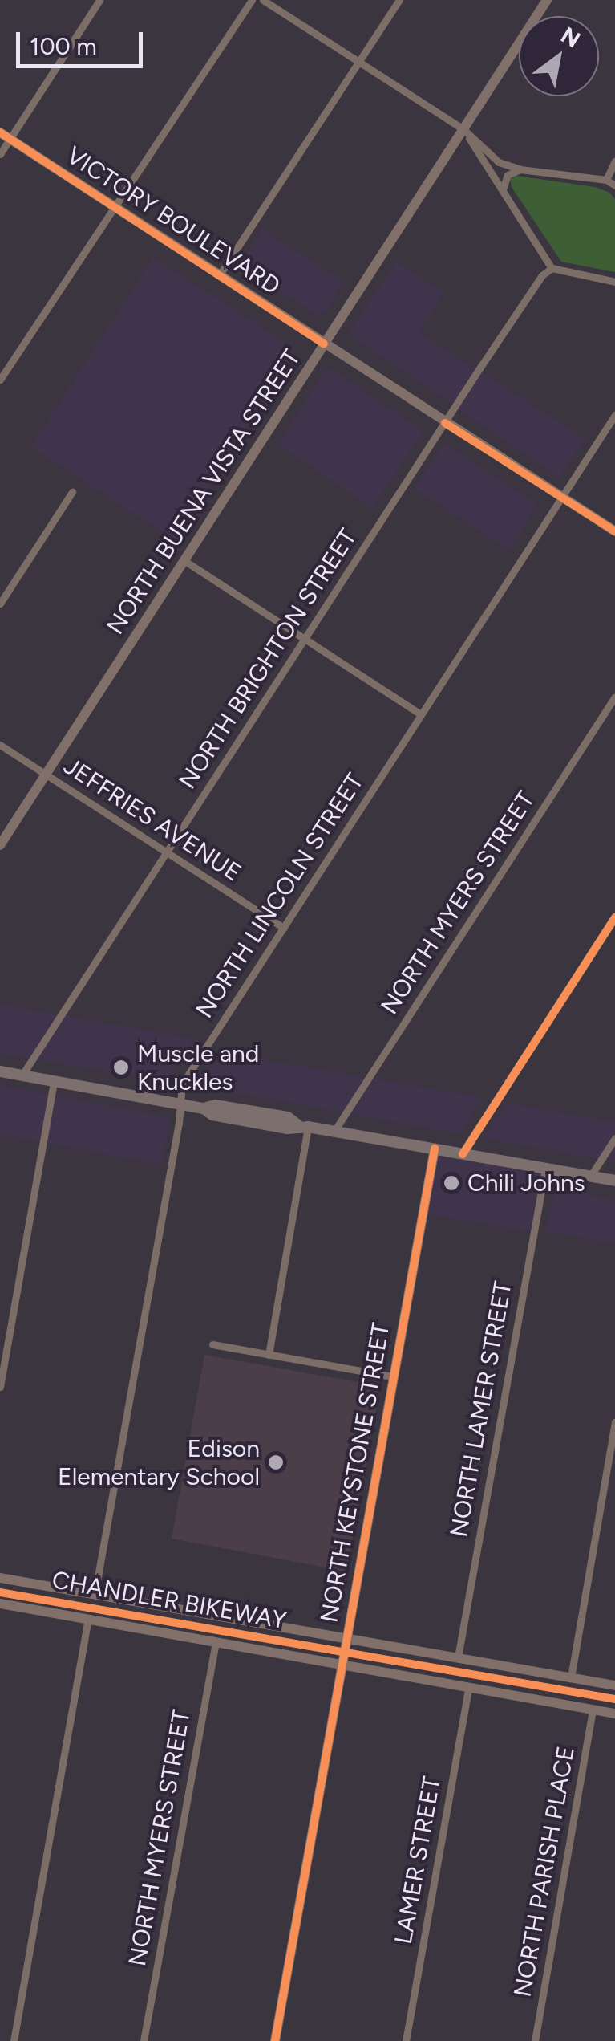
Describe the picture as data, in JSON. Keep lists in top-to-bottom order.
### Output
{
  "streets": {
    "main road": ["VICTORY BOULEVARD", "NORTH BUENA VISTA STREET", "NORTH KEYSTONE STREET"],
    "street": [
      "NORTH BRIGHTON STREET",
      "JEFFRIES AVENUE",
      "NORTH LINCOLN STREET",
      "NORTH MYERS STREET",
      "NORTH LAMER STREET",
      "LAMER STREET",
      "NORTH PARISH PLACE"
    ],
    "cycle path": ["CHANDLER BIKEWAY"]
  },
  "crossings": [
    ["VICTORY BOULEVARD", "NORTH BUENA VISTA STREET"],
    ["VICTORY BOULEVARD", "NORTH BRIGHTON STREET"],
    ["VICTORY BOULEVARD", "NORTH LINCOLN STREET"],
    ["NORTH BUENA VISTA STREET", "JEFFRIES AVENUE"],
    ["NORTH BRIGHTON STREET", "JEFFRIES AVENUE"],
    ["JEFFRIES AVENUE", "NORTH LINCOLN STREET"]
  ],
  "places": ["Muscle and Knuckles", "Chili Johns", "Edison Elementary School"],
  "scale_bar": "100 m",
  "north": "top right"
}
